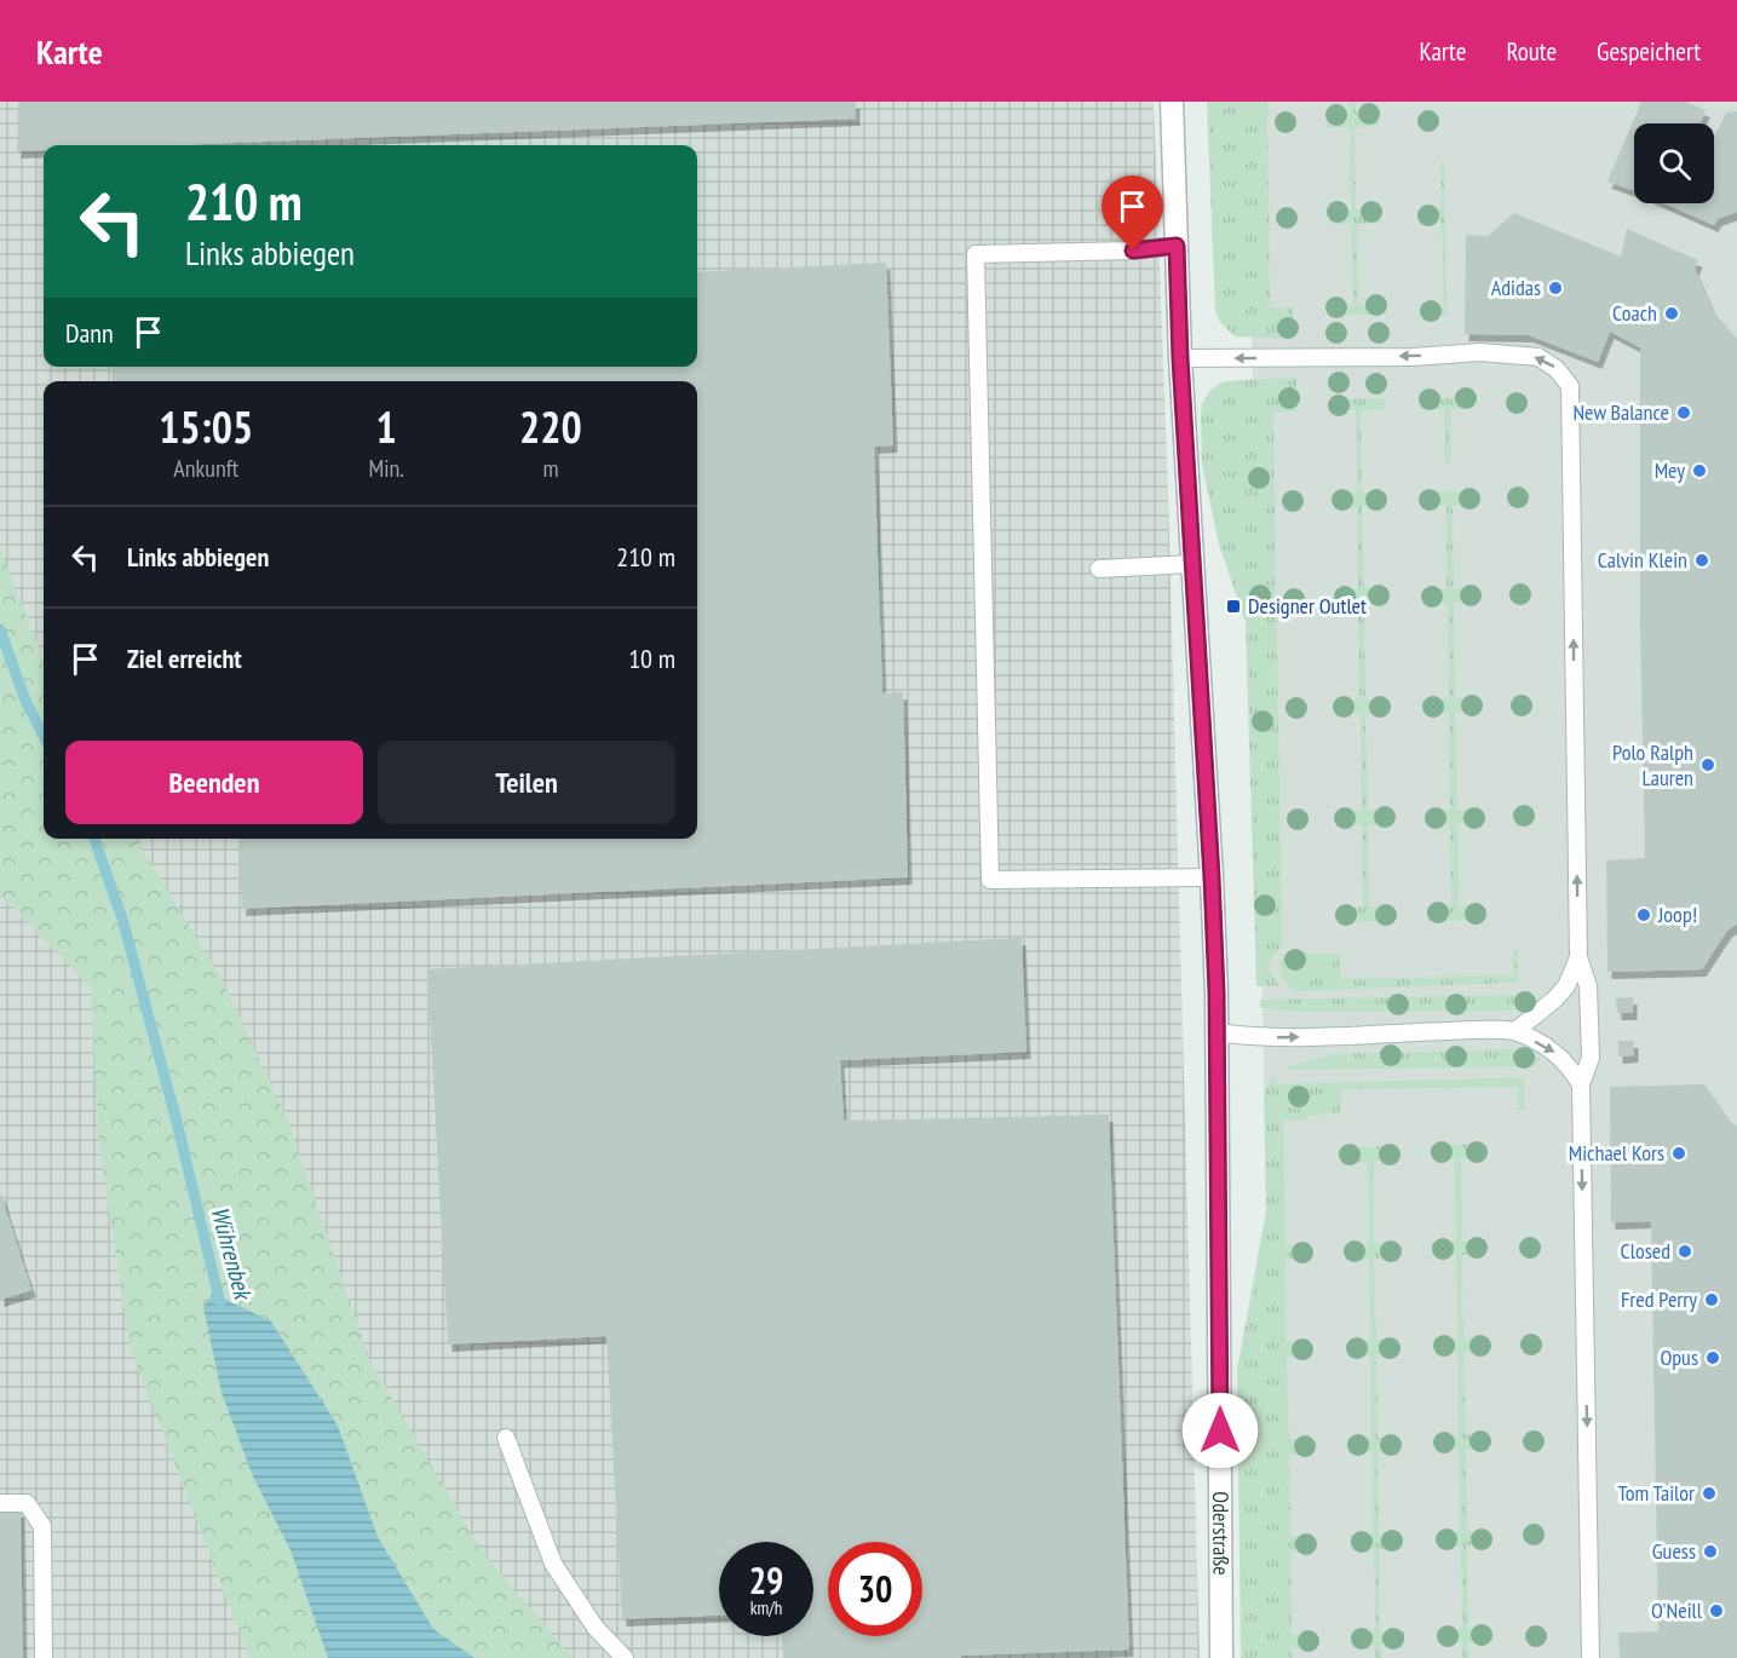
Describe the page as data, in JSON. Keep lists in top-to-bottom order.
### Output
{
  "streets": {
    "street": ["Oderstraße"]
  },
  "water": ["Wührenbek"],
  "places": {
    "other": [
      "Adidas",
      "Coach",
      "New Balance",
      "Mey",
      "Calvin Klein",
      "Polo Ralph Lauren",
      "Joop!",
      "Michael Kors",
      "Closed",
      "Fred Perry",
      "Opus",
      "Tom Tailor",
      "Guess",
      "O'Neill"
    ],
    "transit": ["Designer Outlet"]
  },
  "page": {
    "header": "Karte",
    "nav": ["Karte", "Route", "Gespeichert"],
    "turn": ["210 m", "Links abbiegen"],
    "then": "Dann",
    "eta": [
      "15:05",
      "Ankunft",
      "1",
      "Min.",
      "220",
      "m"
    ],
    "list": [
      {
        "name": "Links abbiegen",
        "value": "210 m"
      },
      {
        "name": "Ziel erreicht",
        "value": "10 m"
      }
    ],
    "buttons": ["Beenden", "Teilen"],
    "speed": "29 km/h",
    "limit": "30"
  }
}
